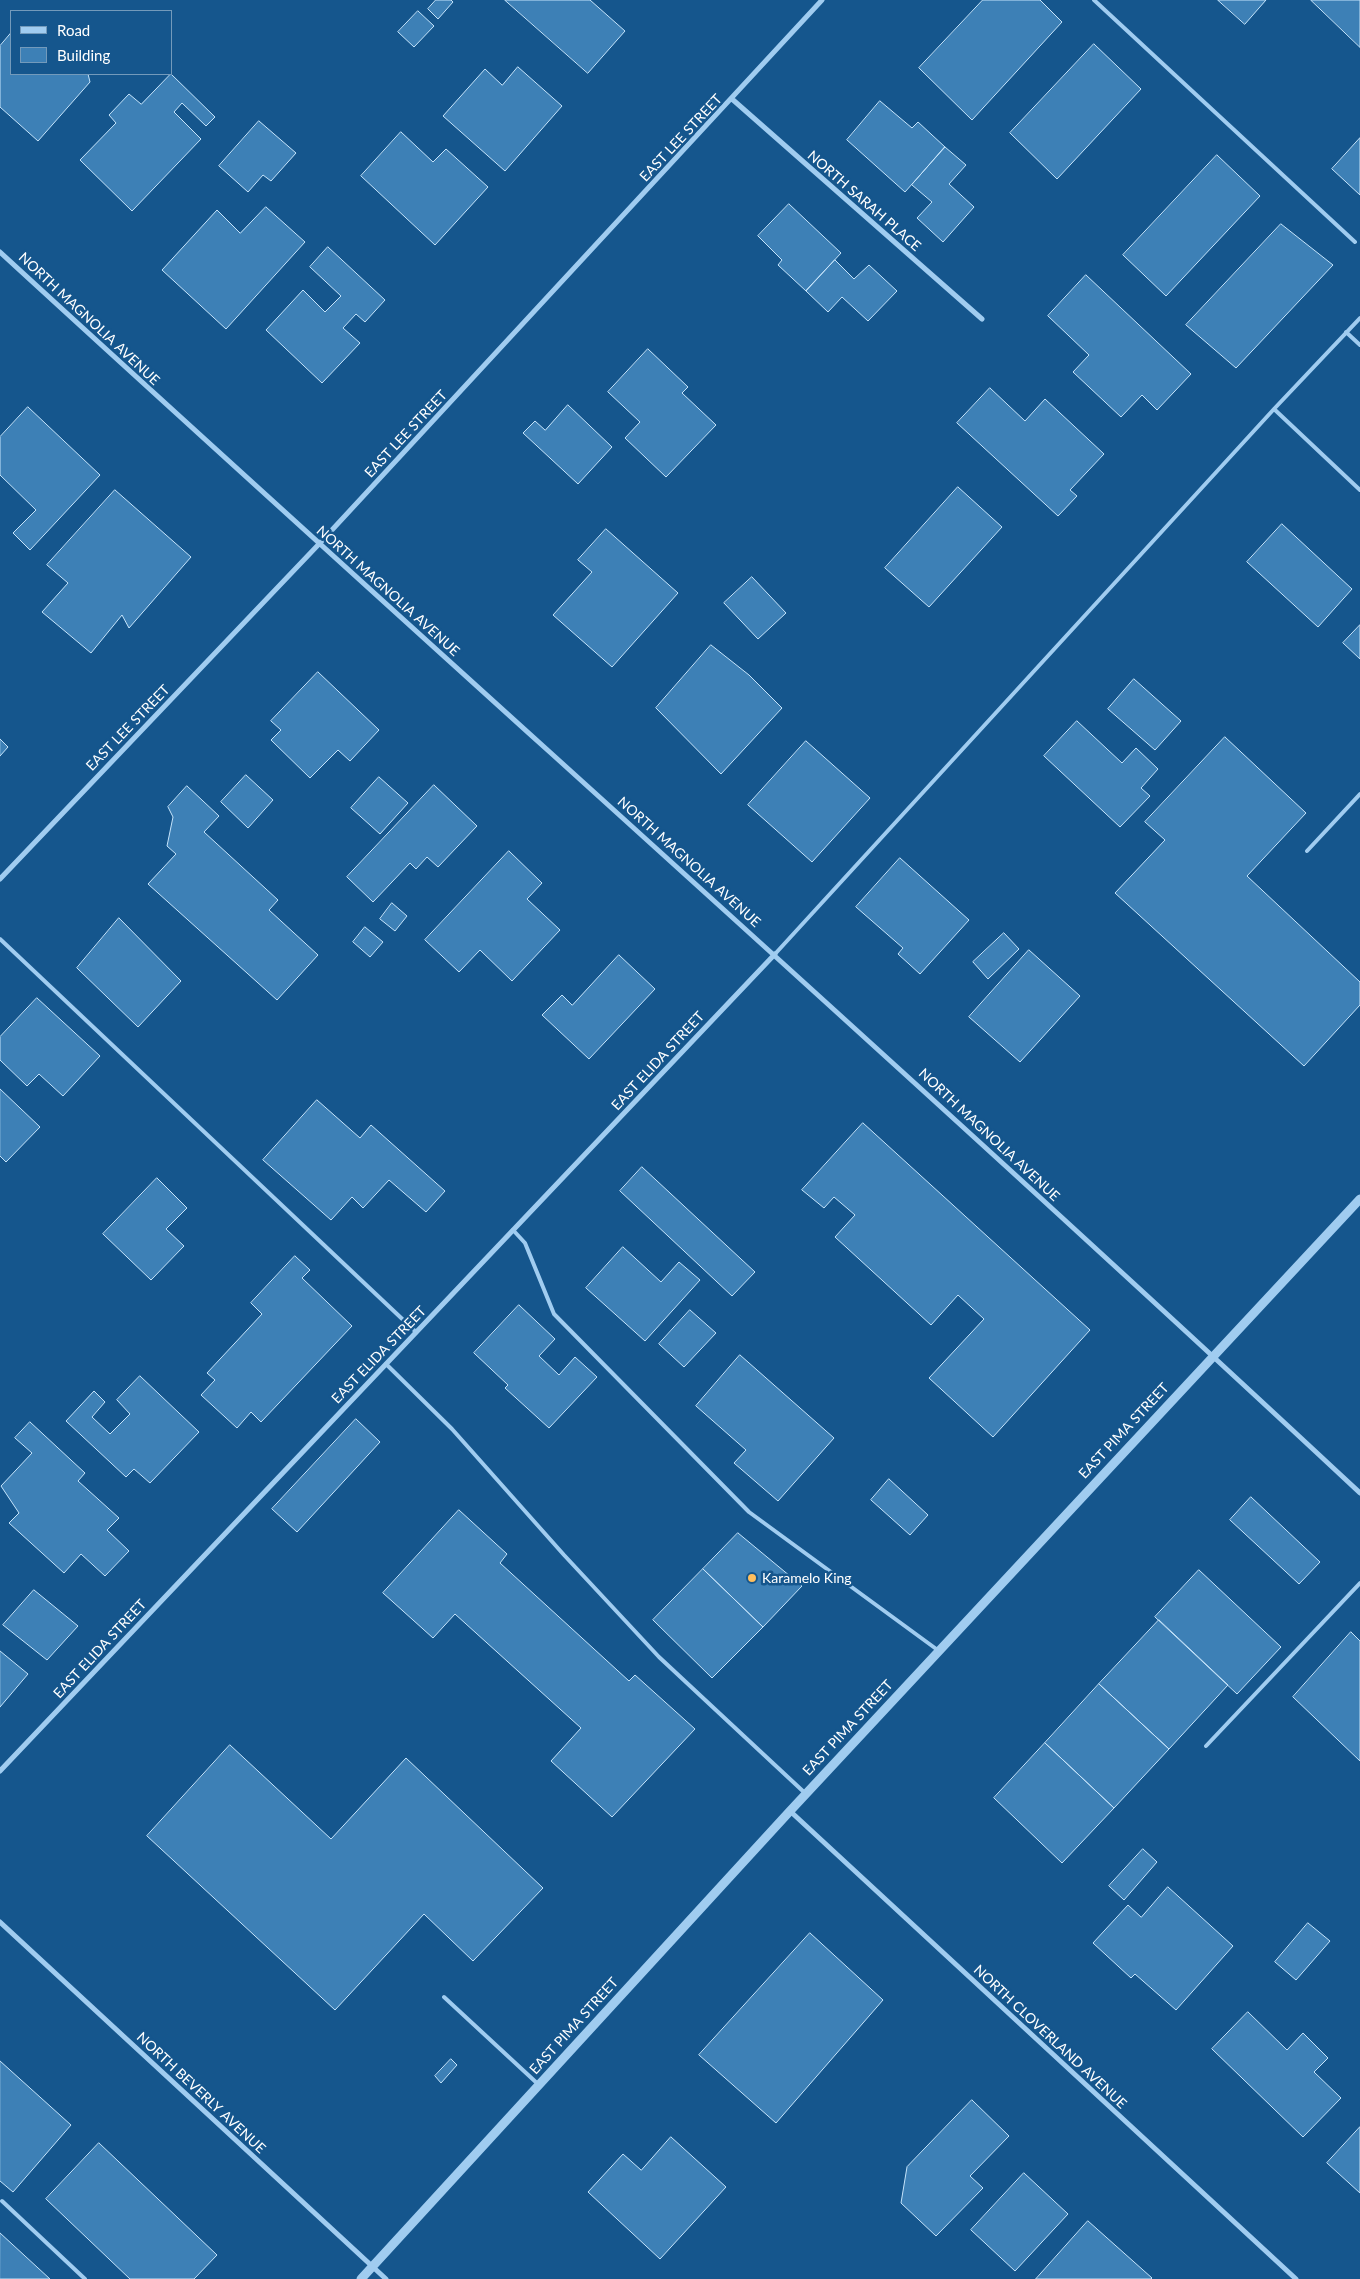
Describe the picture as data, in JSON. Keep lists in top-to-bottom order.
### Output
{
  "streets": {
    "street": [
      "EAST LEE STREET",
      "NORTH SARAH PLACE",
      "NORTH MAGNOLIA AVENUE",
      "EAST ELIDA STREET",
      "EAST PIMA STREET",
      "NORTH CLOVERLAND AVENUE",
      "NORTH BEVERLY AVENUE"
    ]
  },
  "crossings": [
    ["EAST LEE STREET", "NORTH SARAH PLACE"],
    ["EAST LEE STREET", "NORTH MAGNOLIA AVENUE"],
    ["NORTH MAGNOLIA AVENUE", "EAST ELIDA STREET"],
    ["NORTH MAGNOLIA AVENUE", "EAST PIMA STREET"],
    ["EAST PIMA STREET", "NORTH CLOVERLAND AVENUE"],
    ["EAST PIMA STREET", "NORTH BEVERLY AVENUE"]
  ],
  "places": ["Karamelo King"],
  "legend": ["Road", "Building"]
}
